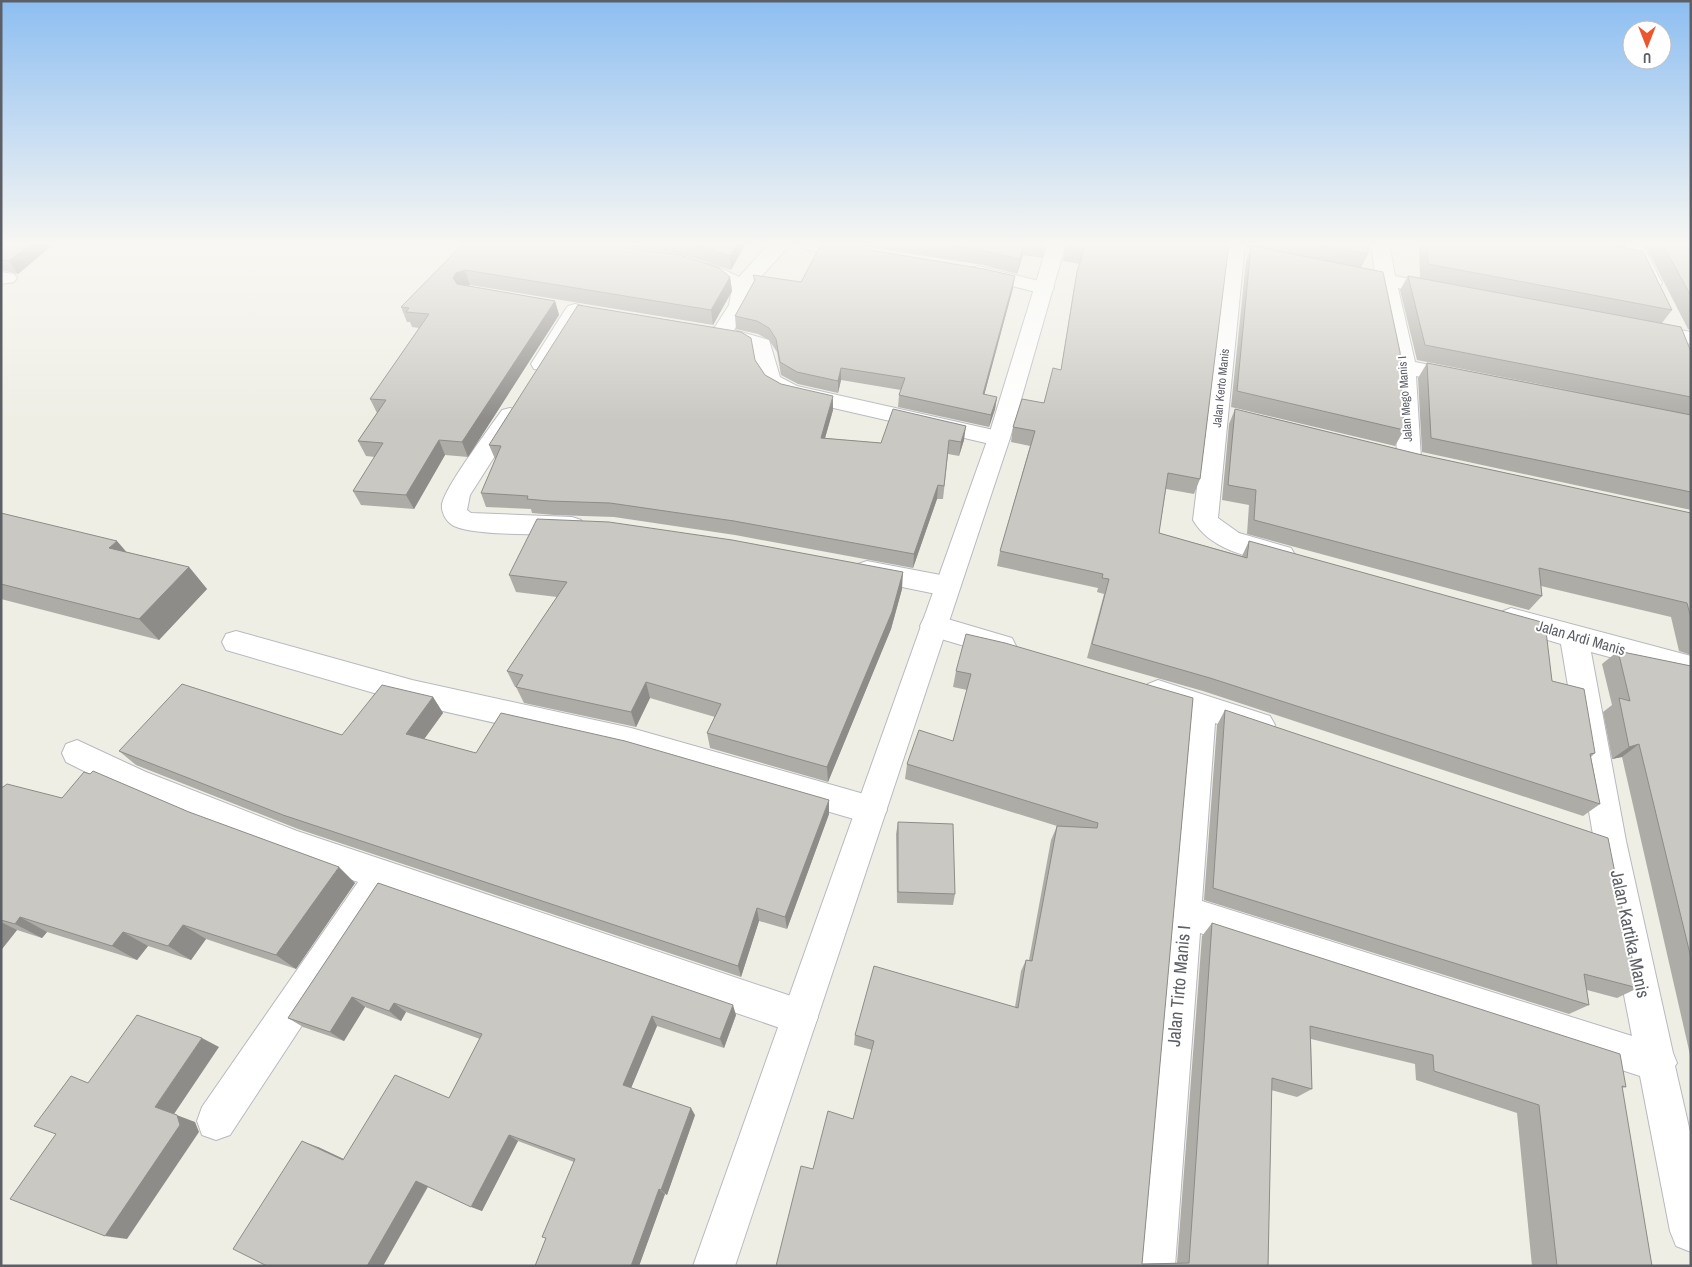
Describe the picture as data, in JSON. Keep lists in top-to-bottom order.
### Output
{
  "streets": {
    "street": [
      "Jalan Kerto Manis",
      "Jalan Mego Manis I",
      "Jalan Ardi Manis",
      "Jalan Kartika Manis",
      "Jalan Tirto Manis I"
    ]
  },
  "crossings": [
    ["Jalan Ardi Manis", "Jalan Kartika Manis"]
  ],
  "north": "bottom"
}
